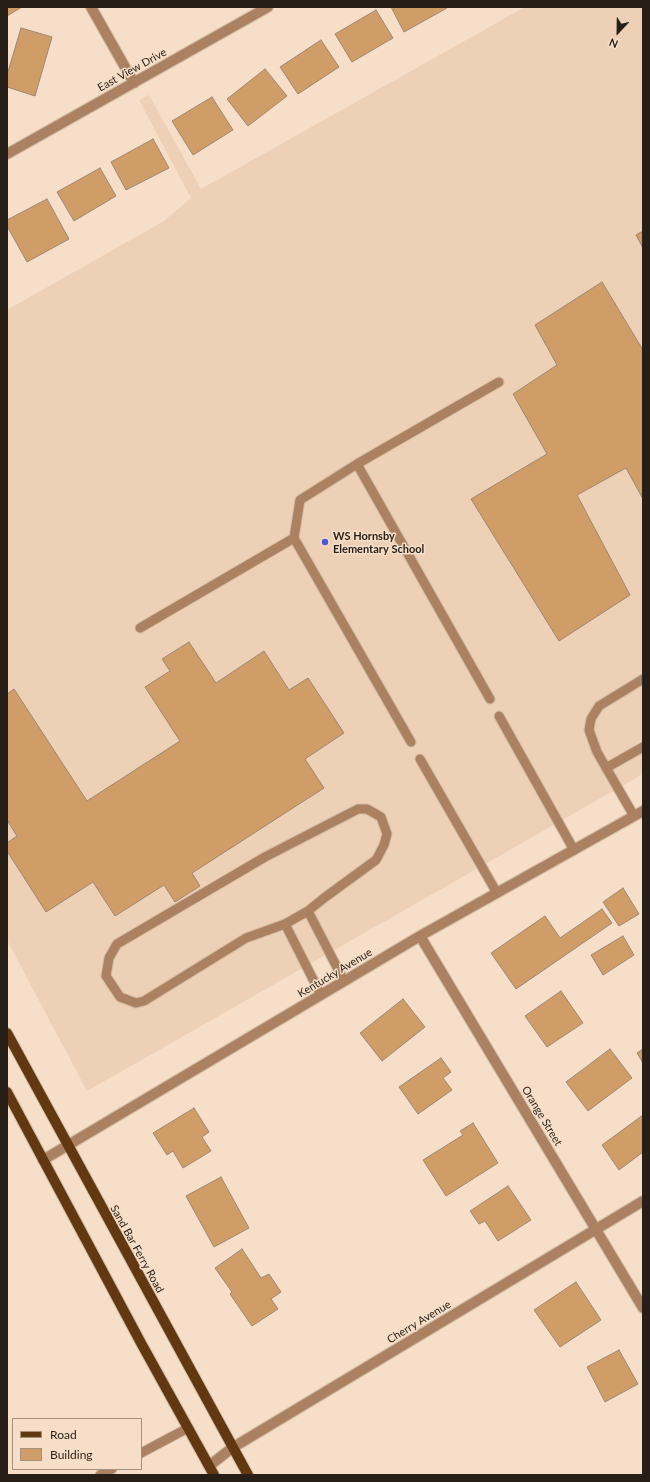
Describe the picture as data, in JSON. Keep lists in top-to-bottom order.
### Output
{
  "streets": {
    "main road": ["Sand Bar Ferry Road"],
    "street": [
      "East View Drive",
      "Kentucky Avenue",
      "Orange Street",
      "Cherry Avenue"
    ]
  },
  "crossings": [
    ["Kentucky Avenue", "Orange Street"],
    ["Kentucky Avenue", "Sand Bar Ferry Road"],
    ["Orange Street", "Cherry Avenue"],
    ["Sand Bar Ferry Road", "Cherry Avenue"]
  ],
  "places": ["WS Hornsby Elementary School"],
  "legend": ["Road", "Building"],
  "north": "bottom"
}
